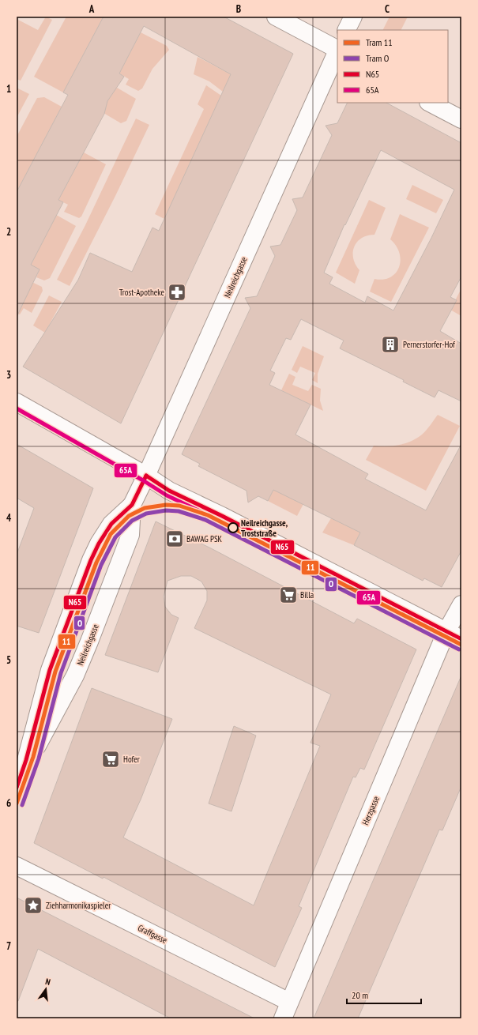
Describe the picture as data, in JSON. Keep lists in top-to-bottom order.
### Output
{
  "streets": {
    "street": ["Neilreichgasse", "Herzgasse", "Graffgasse"]
  },
  "crossings": [
    ["Herzgasse", "Graffgasse"]
  ],
  "places": {
    "pharmacy": ["Trost-Apotheke"],
    "building": ["Pernerstorfer-Hof"],
    "other": ["Neilreichgasse, Troststraße"],
    "bank": ["BAWAG PSK"],
    "supermarket": ["Billa", "Hofer"],
    "place": ["Ziehharmonikaspieler"]
  },
  "lines": [
    "transit line 65A",
    "transit line N65",
    "tram line 11",
    "tram line O"
  ],
  "legend": [
    "Tram 11",
    "Tram O",
    "N65",
    "65A"
  ],
  "scale_bar": "20 m",
  "north": "top",
  "grid": {
    "columns": ["A", "B", "C"],
    "rows": [
      "1",
      "2",
      "3",
      "4",
      "5",
      "6",
      "7"
    ]
  }
}
